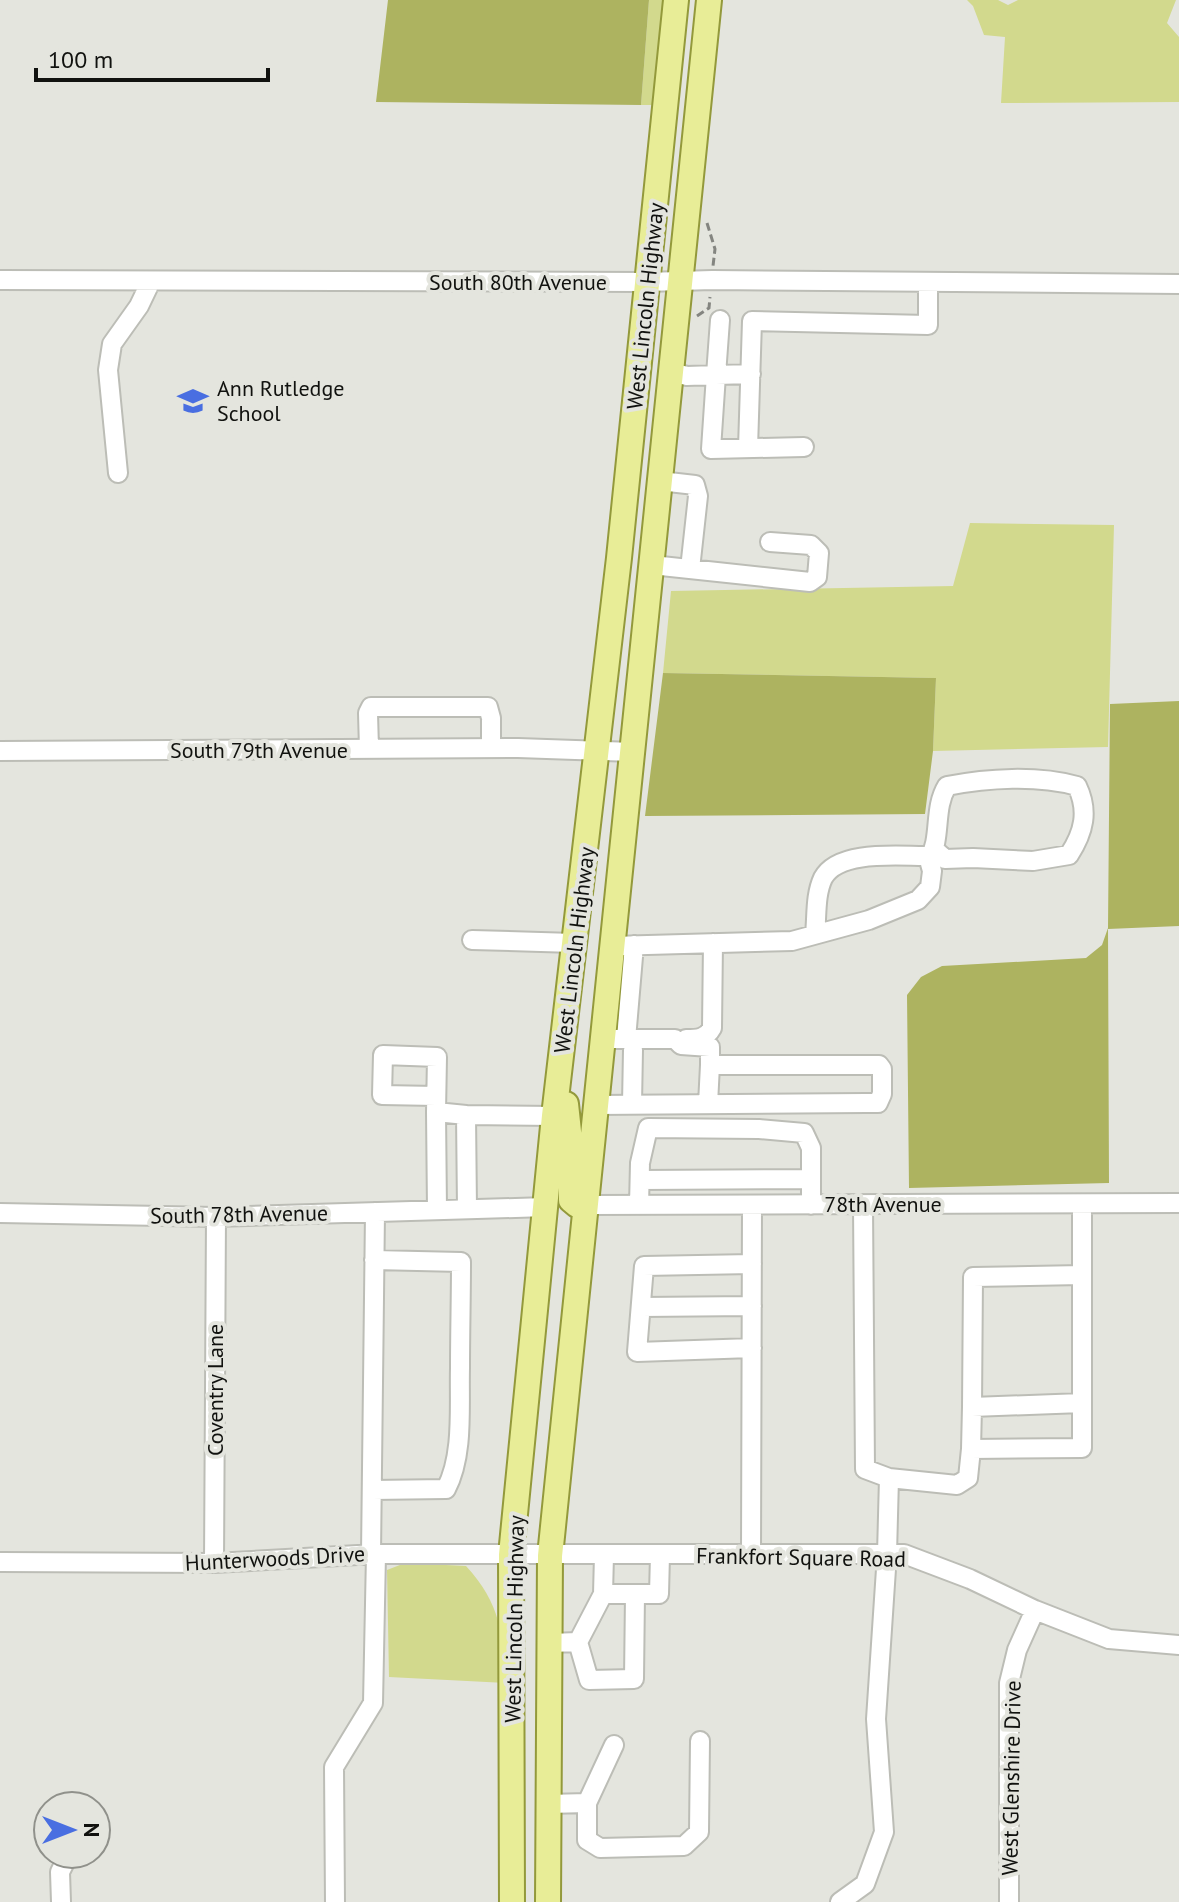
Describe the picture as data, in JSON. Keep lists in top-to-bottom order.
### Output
{
  "streets": {
    "main road": ["West Lincoln Highway"],
    "street": [
      "South 80th Avenue",
      "South 79th Avenue",
      "78th Avenue",
      "South 78th Avenue",
      "Coventry Lane",
      "Frankfort Square Road",
      "Hunterwoods Drive",
      "West Glenshire Drive"
    ]
  },
  "crossings": [
    ["South 80th Avenue", "West Lincoln Highway"],
    ["West Lincoln Highway", "South 79th Avenue"],
    ["West Lincoln Highway", "78th Avenue"],
    ["West Lincoln Highway", "Frankfort Square Road"],
    ["West Lincoln Highway", "Hunterwoods Drive"],
    ["South 78th Avenue", "Coventry Lane"],
    ["Coventry Lane", "Hunterwoods Drive"],
    ["Frankfort Square Road", "Hunterwoods Drive"],
    ["Frankfort Square Road", "West Glenshire Drive"]
  ],
  "places": {
    "school or university": ["Ann Rutledge School"]
  },
  "scale_bar": "100 m",
  "north": "right"
}
